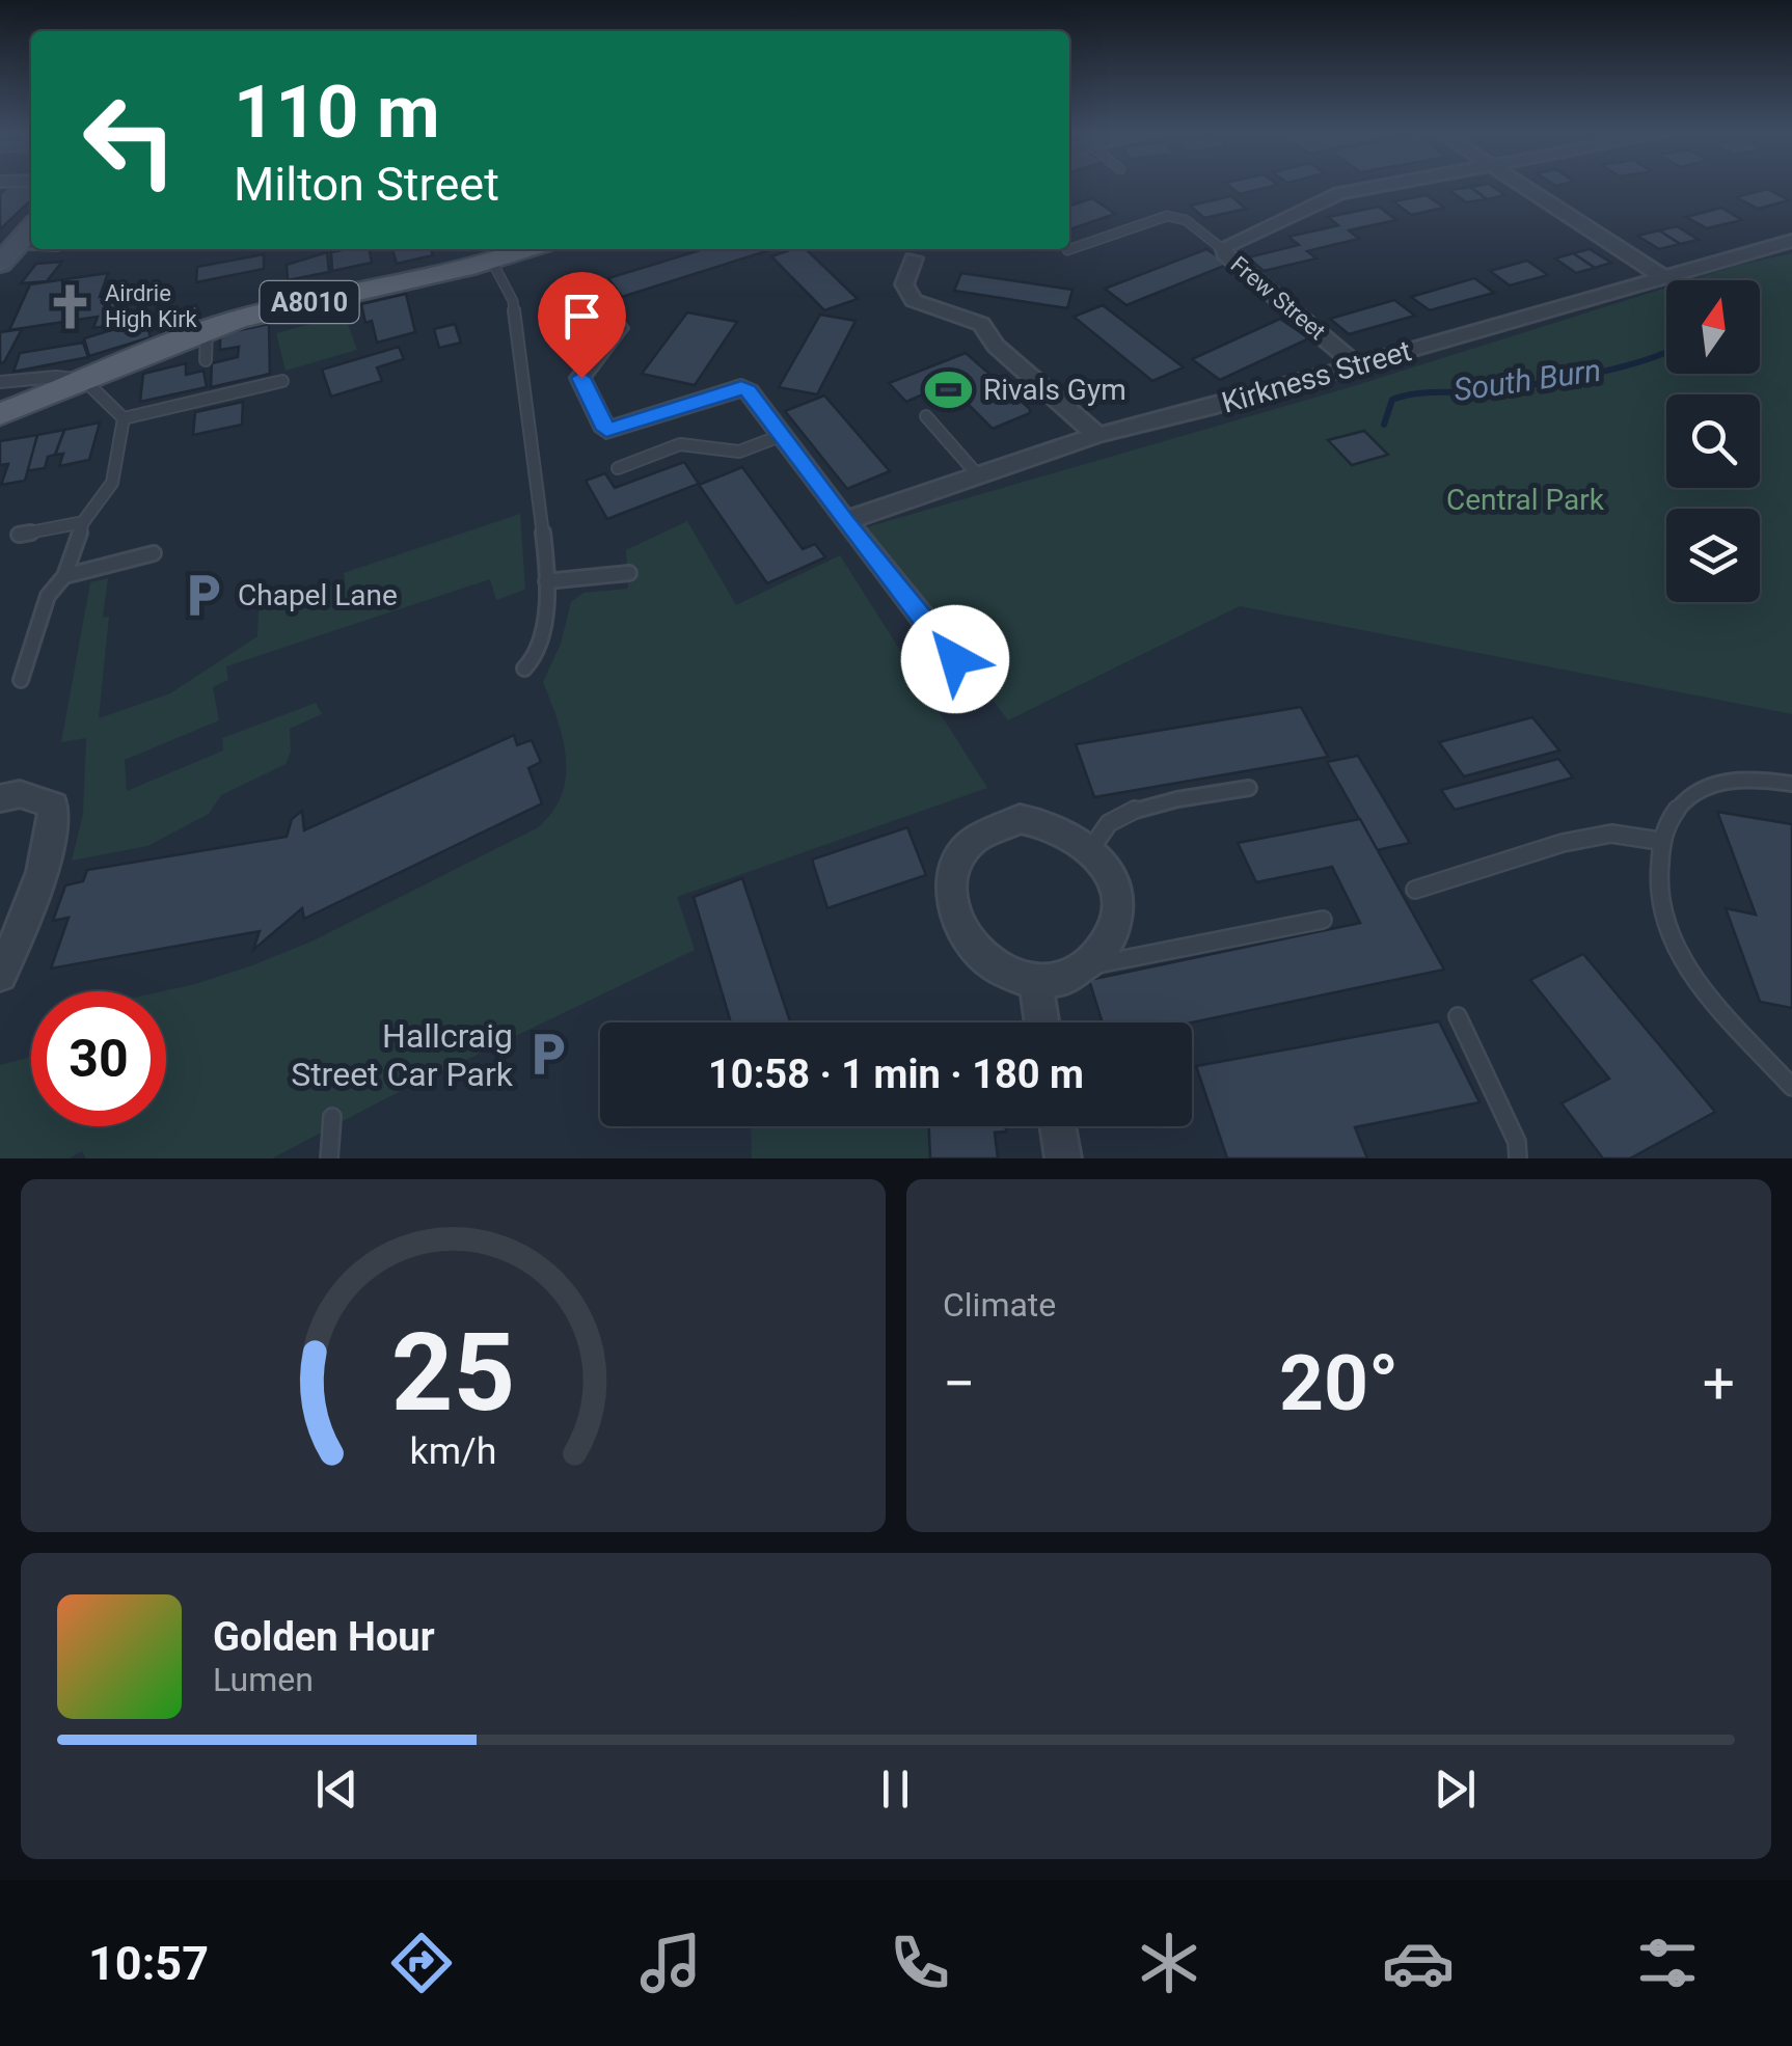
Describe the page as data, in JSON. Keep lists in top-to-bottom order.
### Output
{
  "streets": {
    "main road": ["A8010"],
    "street": ["Frew Street", "Kirkness Street"]
  },
  "crossings": [
    ["Frew Street", "Kirkness Street"]
  ],
  "water": ["South Burn"],
  "parks": ["Central Park"],
  "places": {
    "church": ["Airdrie High Kirk"],
    "sports": ["Rivals Gym"],
    "parking": ["Chapel Lane", "Hallcraig Street Car Park"]
  },
  "north": "top",
  "page": {
    "turn": ["110 m", "Milton Street"],
    "limit": "30",
    "trip": "10:58 · 1 min · 180 m",
    "tile": "Climate",
    "heat": ["−", "20°", "+"],
    "song": ["Golden Hour", "Lumen"],
    "tabs": "10:57",
    "gauge": ["25", "km/h"]
  }
}
